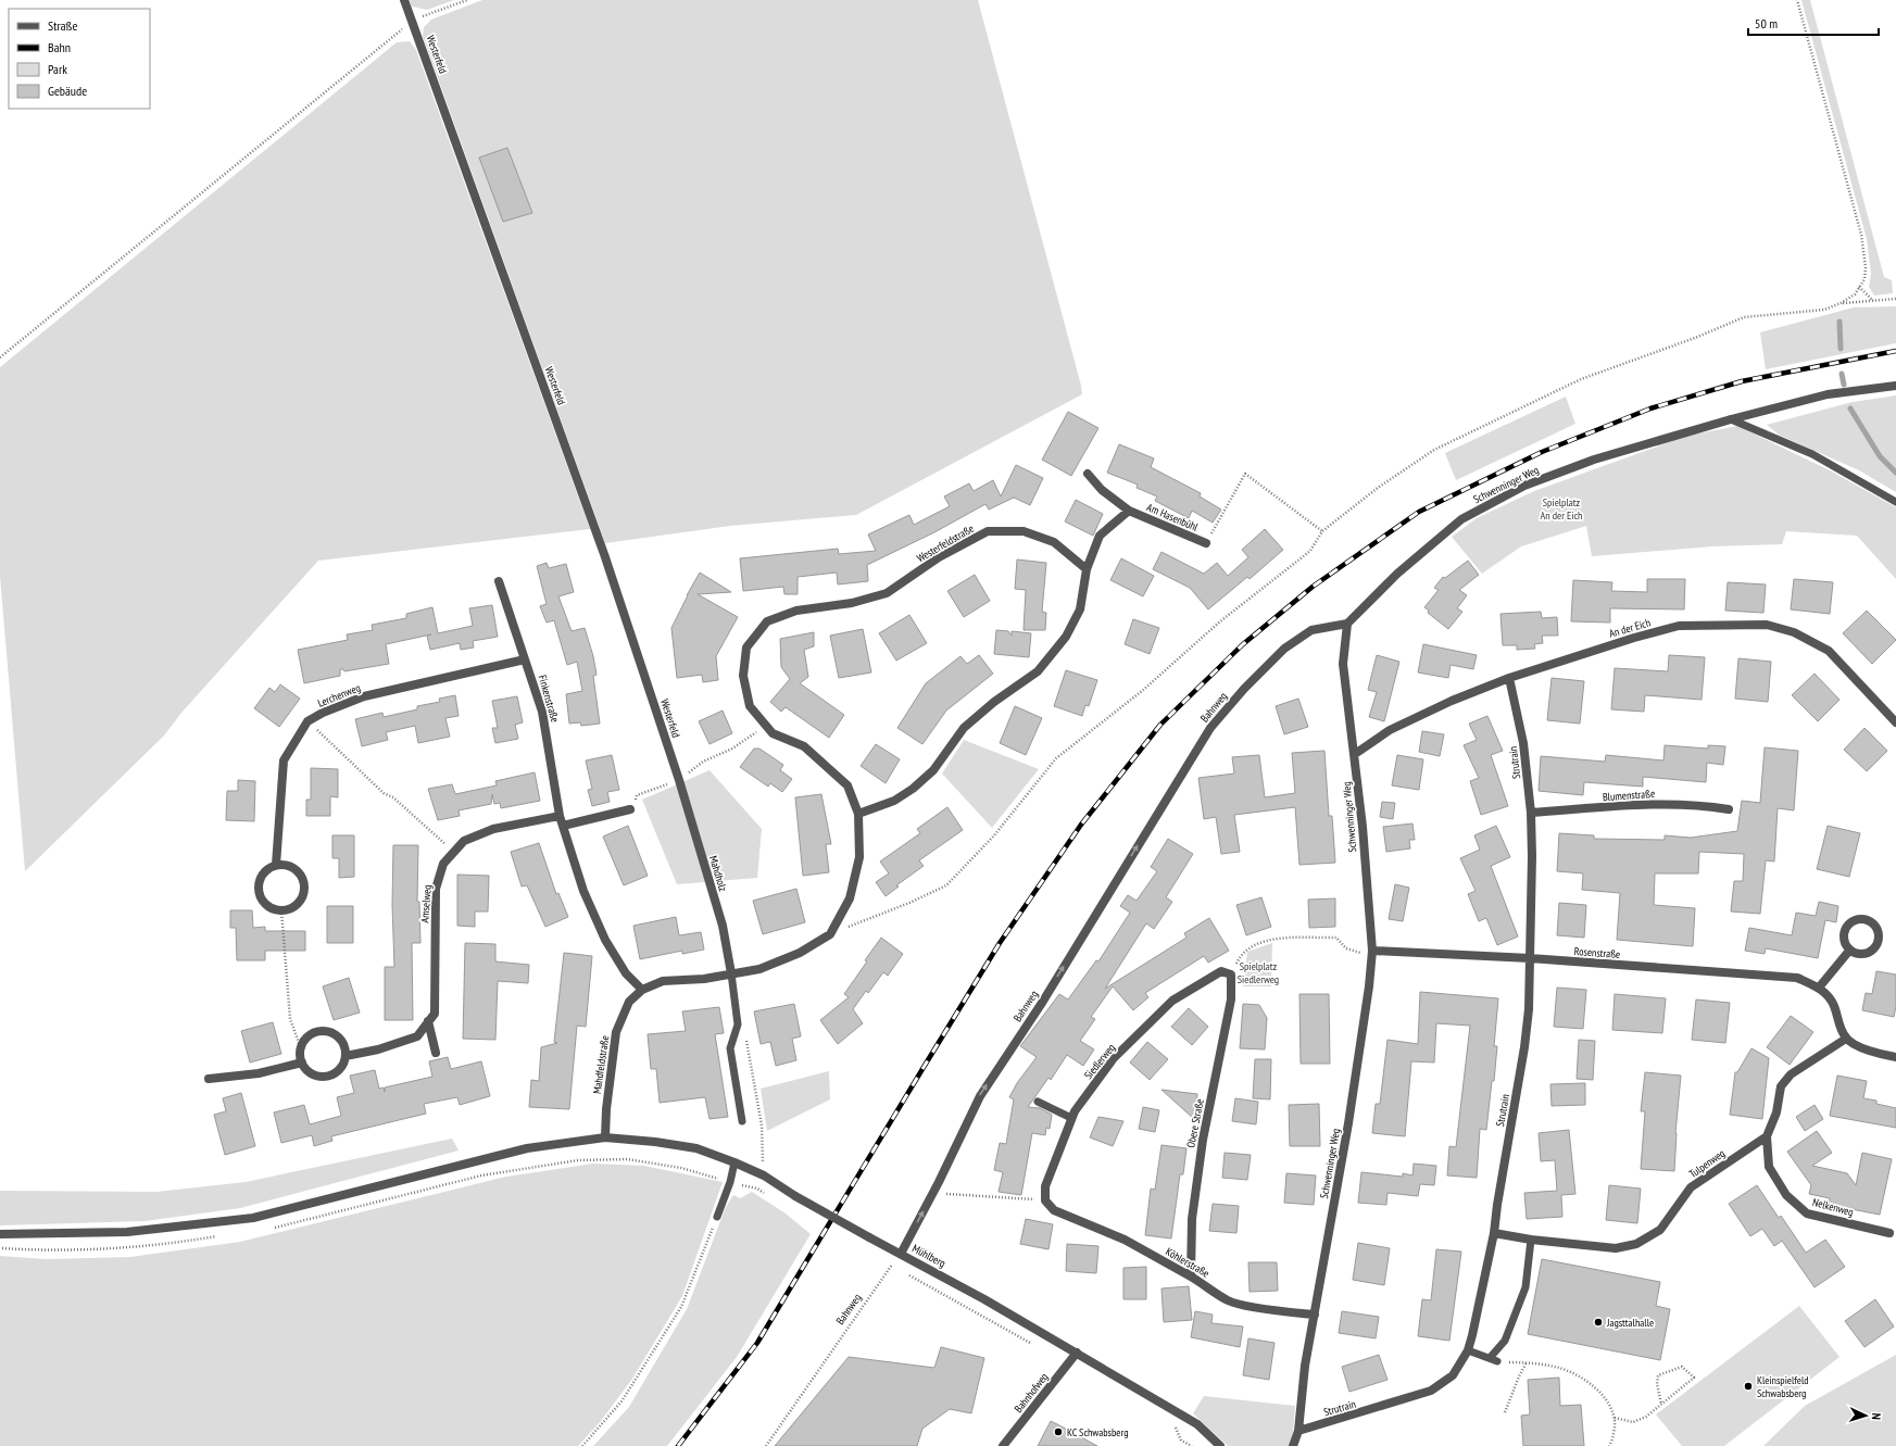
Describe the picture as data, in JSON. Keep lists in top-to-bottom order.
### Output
{
  "streets": {
    "street": [
      "Westerfeld",
      "Schwenninger Weg",
      "Am Hasenbühl",
      "Westerfeldstraße",
      "An der Eich",
      "Lerchenweg",
      "Finkenstraße",
      "Bahnweg",
      "Strutrain",
      "Blumenstraße",
      "Mahdholz",
      "Amselweg",
      "Rosenstraße",
      "Siedlerweg",
      "Mahdfeldstraße",
      "Obere Straße",
      "Tulpenweg",
      "Nelkenweg",
      "Mühlberg",
      "Köhlerstraße",
      "Bahnhofweg"
    ]
  },
  "crossings": [
    ["Westerfeld", "Mahdholz"],
    ["Schwenninger Weg", "An der Eich"],
    ["Schwenninger Weg", "Bahnweg"],
    ["Schwenninger Weg", "Strutrain"],
    ["Schwenninger Weg", "Rosenstraße"],
    ["Schwenninger Weg", "Köhlerstraße"],
    ["Am Hasenbühl", "Westerfeldstraße"],
    ["Westerfeldstraße", "Mahdfeldstraße"],
    ["An der Eich", "Strutrain"],
    ["Lerchenweg", "Finkenstraße"],
    ["Finkenstraße", "Amselweg"],
    ["Finkenstraße", "Mahdfeldstraße"],
    ["Bahnweg", "Mühlberg"],
    ["Strutrain", "Blumenstraße"],
    ["Strutrain", "Rosenstraße"],
    ["Strutrain", "Tulpenweg"],
    ["Mahdholz", "Mahdfeldstraße"],
    ["Siedlerweg", "Obere Straße"],
    ["Siedlerweg", "Köhlerstraße"],
    ["Mahdfeldstraße", "Mühlberg"],
    ["Obere Straße", "Köhlerstraße"],
    ["Tulpenweg", "Nelkenweg"],
    ["Mühlberg", "Bahnhofweg"]
  ],
  "one_way": ["Bahnweg"],
  "parks": ["Spielplatz An der Eich", "Spielplatz Siedlerweg"],
  "places": ["Jagsttalhalle", "Kleinspielfeld Schwabsberg", "KC Schwabsberg"],
  "legend": [
    "Straße",
    "Bahn",
    "Park",
    "Gebäude"
  ],
  "scale_bar": "50 m",
  "north": "right"
}
